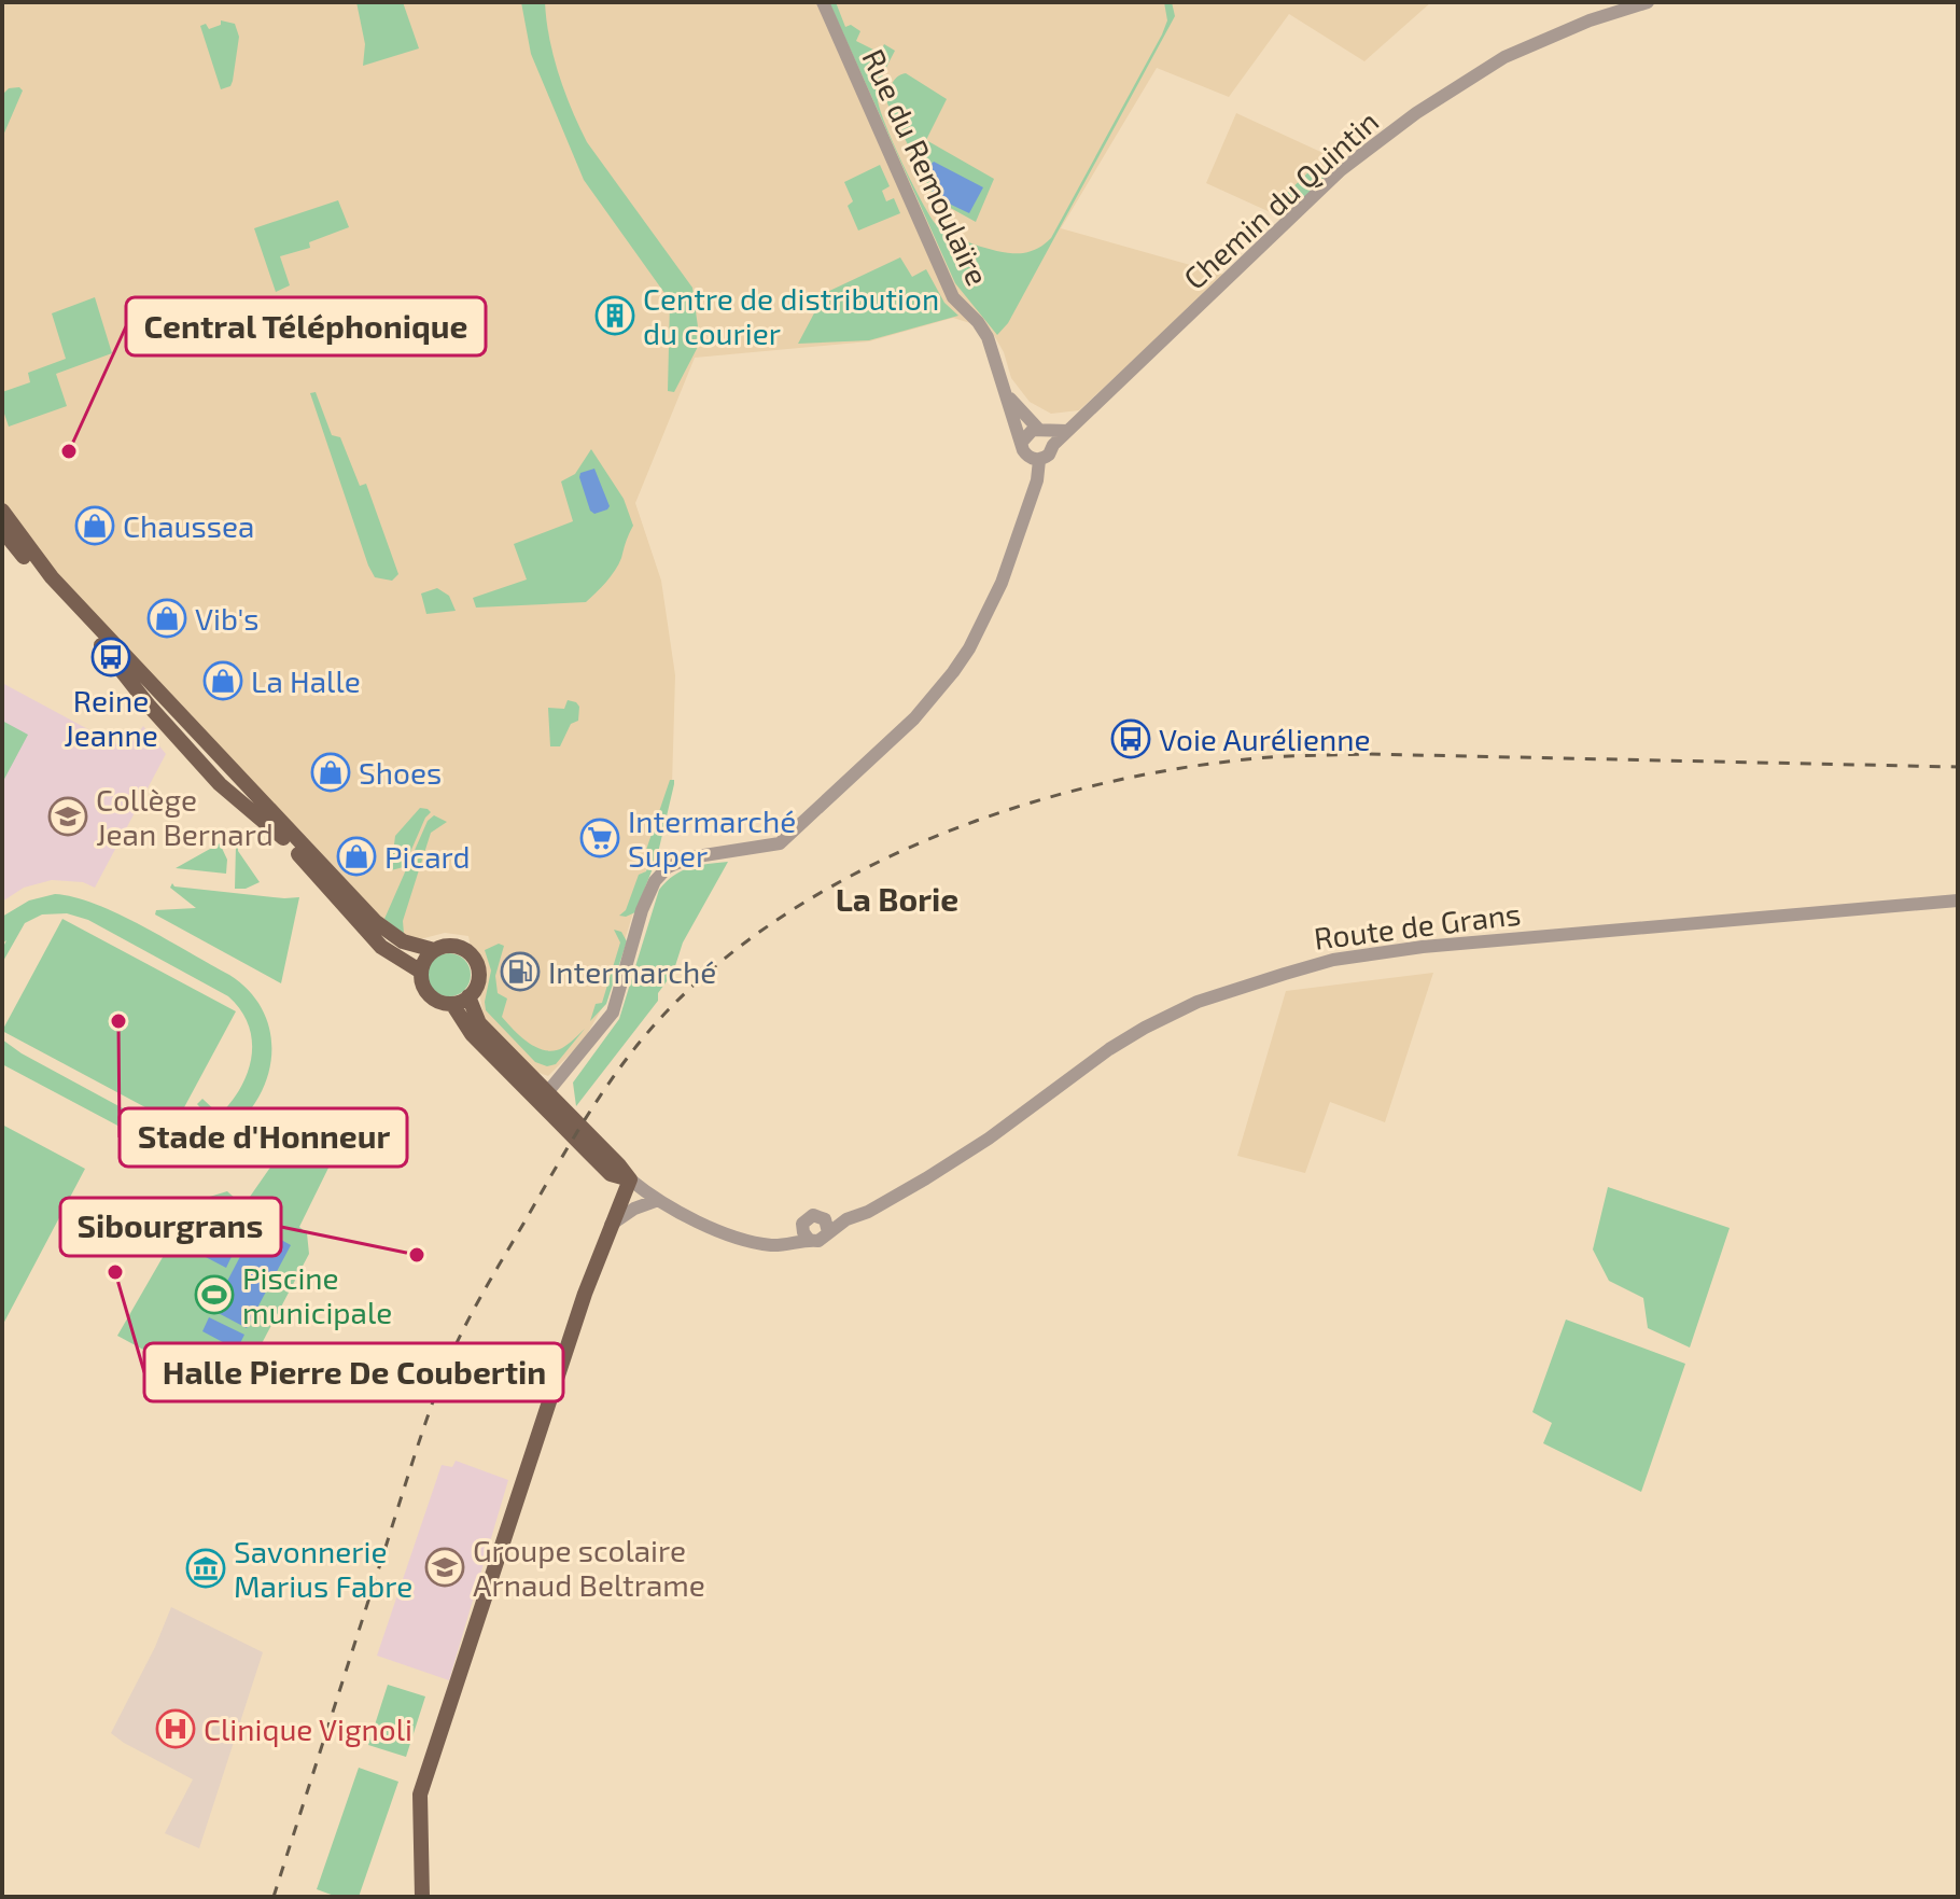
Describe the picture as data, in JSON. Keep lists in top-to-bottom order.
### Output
{
  "streets": {
    "street": ["Rue du Remoulaïre", "Chemin du Quintin", "Route de Grans"]
  },
  "crossings": [
    ["Rue du Remoulaïre", "Chemin du Quintin"]
  ],
  "districts": ["La Borie"],
  "places": {
    "building": ["Centre de distribution du courier"],
    "other": [
      "Central Téléphonique",
      "Stade d'Honneur",
      "Sibourgrans",
      "Halle Pierre De Coubertin"
    ],
    "shop": [
      "Chaussea",
      "Vib's",
      "La Halle",
      "Shoes",
      "Picard"
    ],
    "bus stop": ["Reine Jeanne", "Voie Aurélienne"],
    "school or university": ["Collège Jean Bernard", "Groupe scolaire Arnaud Beltrame"],
    "supermarket": ["Intermarché Super"],
    "fuel station": ["Intermarché"],
    "sports": ["Piscine municipale"],
    "museum": ["Savonnerie Marius Fabre"],
    "hospital": ["Clinique Vignoli"]
  }
}
